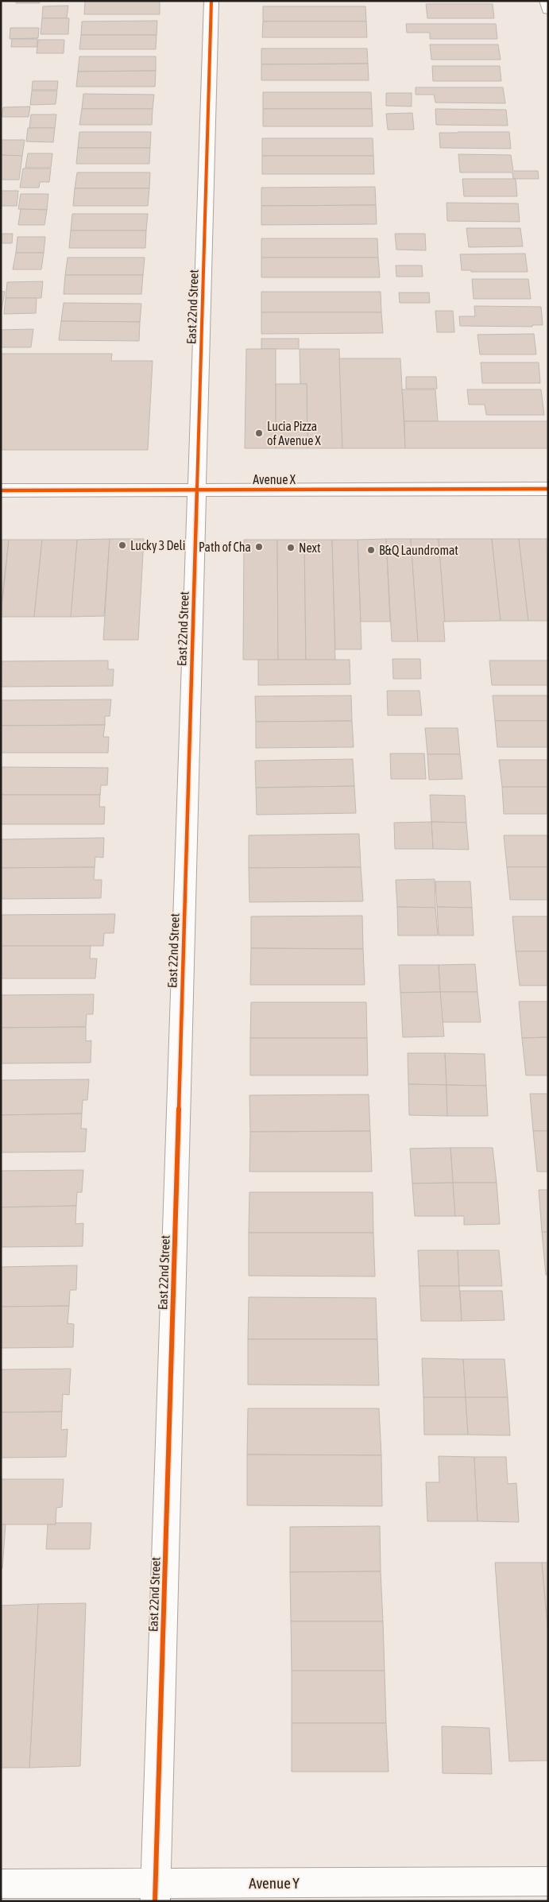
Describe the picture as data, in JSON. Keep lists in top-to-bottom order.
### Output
{
  "streets": {
    "street": ["East 22nd Street", "Avenue X", "Avenue Y"]
  },
  "crossings": [
    ["East 22nd Street", "Avenue X"],
    ["East 22nd Street", "Avenue Y"]
  ],
  "places": [
    "Lucia Pizza of Avenue X",
    "Lucky 3 Deli",
    "Path of Cha",
    "Next",
    "B&Q Laundromat"
  ]
}
